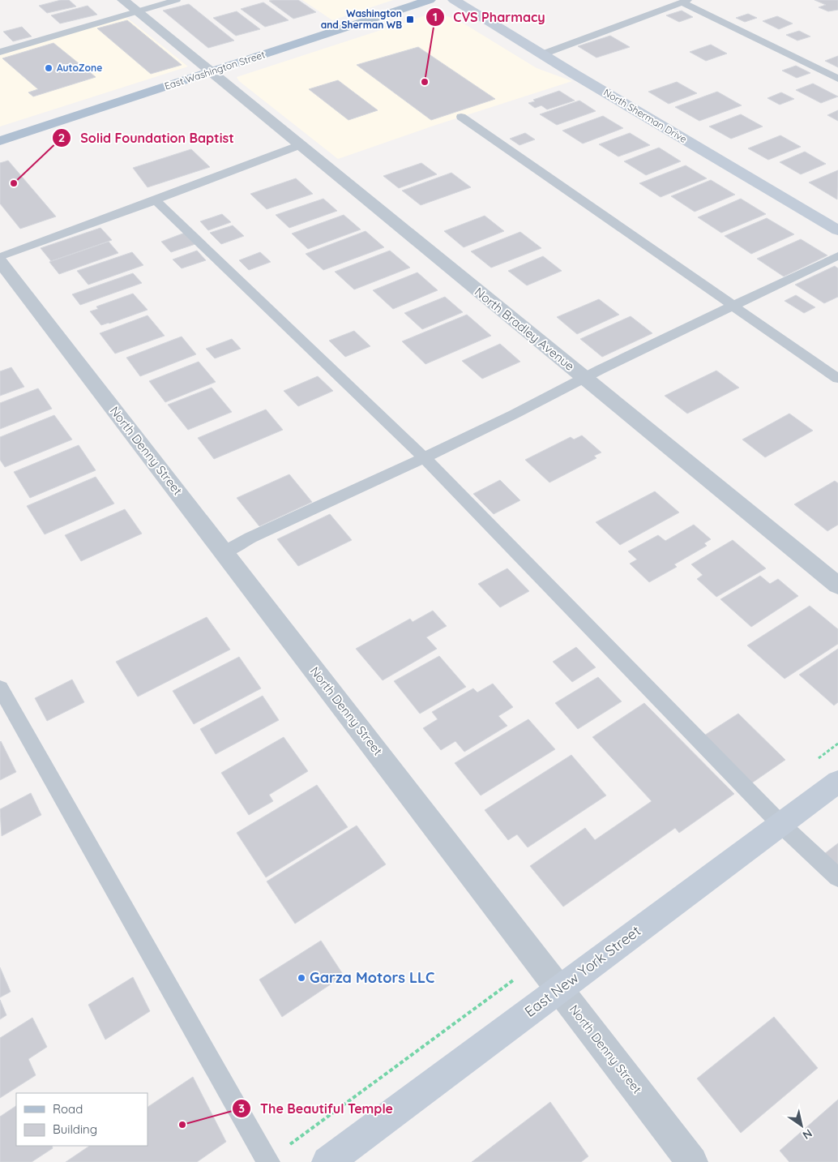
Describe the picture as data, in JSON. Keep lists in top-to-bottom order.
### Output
{
  "streets": {
    "main road": ["East Washington Street", "North Sherman Drive", "East New York Street"],
    "street": ["North Bradley Avenue", "North Denny Street"]
  },
  "crossings": [
    ["East Washington Street", "North Bradley Avenue"],
    ["North Denny Street", "East New York Street"]
  ],
  "places": {
    "transit": ["Washington and Sherman WB"],
    "other": [
      "AutoZone",
      "CVS Pharmacy",
      "Solid Foundation Baptist",
      "Garza Motors LLC",
      "The Beautiful Temple"
    ]
  },
  "legend": ["Road", "Building"],
  "north": "bottom right"
}
